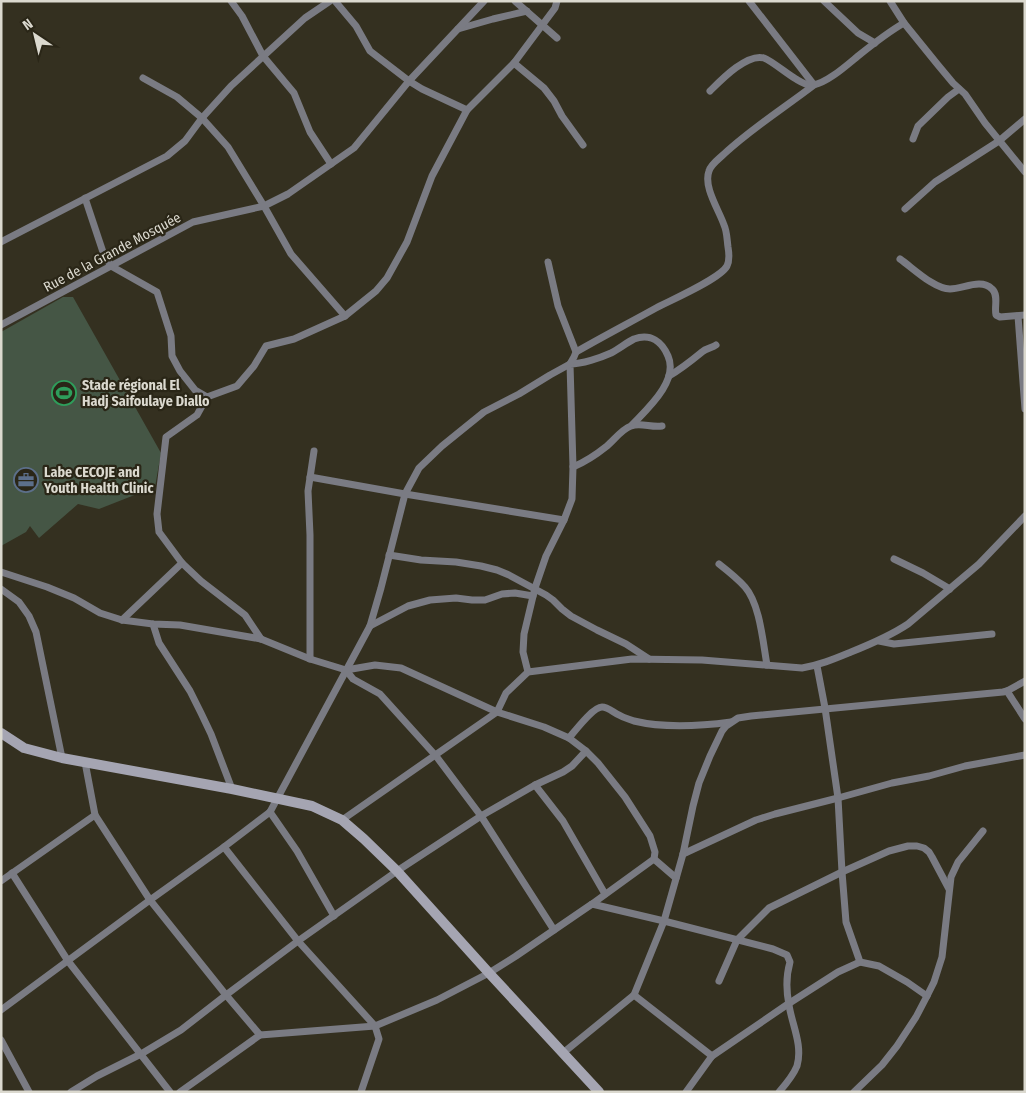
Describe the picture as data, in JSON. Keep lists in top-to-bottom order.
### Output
{
  "streets": {
    "street": ["Rue de la Grande Mosquée"]
  },
  "places": {
    "sports": ["Stade régional El Hadj Saifoulaye Diallo"],
    "office": ["Labe CECOJE and Youth Health Clinic"]
  },
  "north": "top left"
}
